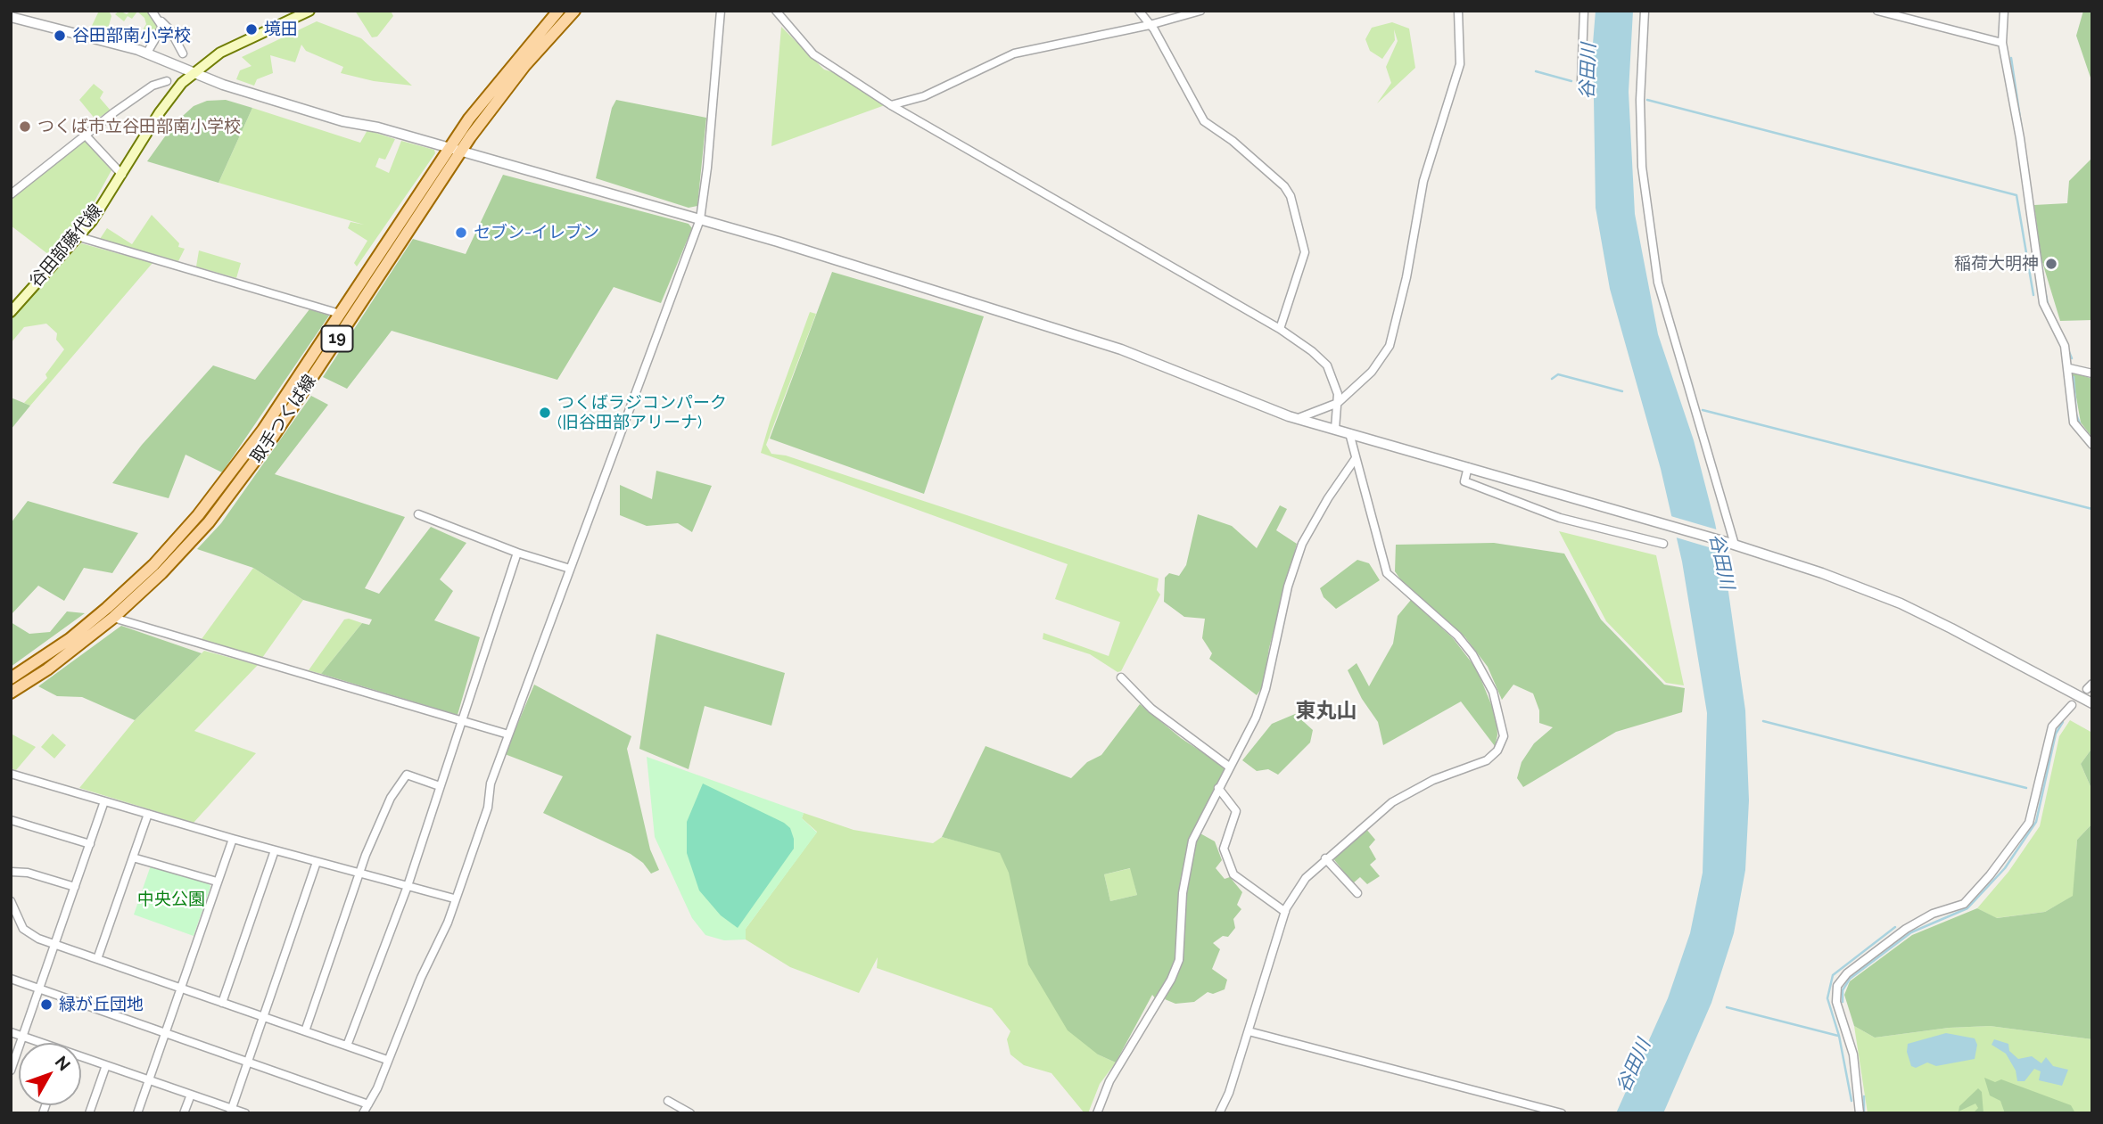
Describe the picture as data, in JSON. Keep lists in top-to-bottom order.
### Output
{
  "streets": {
    "main road": ["谷田部藤代線", "19", "取手つくば線"]
  },
  "districts": ["東丸山"],
  "water": ["谷田川"],
  "parks": ["中央公園"],
  "places": [
    "境田",
    "谷田部南小学校",
    "つくば市立谷田部南小学校",
    "セブン-イレブン",
    "稲荷大明神",
    "つくばラジコンパーク (旧谷田部アリーナ)",
    "緑が丘団地"
  ],
  "north": "top right"
}
